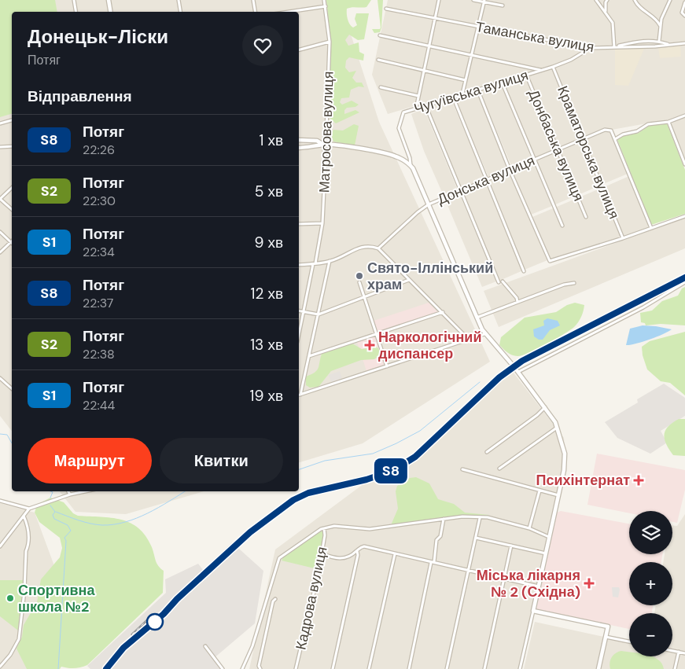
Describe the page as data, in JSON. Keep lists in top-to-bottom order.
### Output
{
  "streets": {
    "street": [
      "Таманська вулиця",
      "Чугуївська вулиця",
      "Матросова вулиця",
      "Донбаська вулиця",
      "Краматорська вулиця",
      "Донська вулиця",
      "Кадрова вулиця"
    ]
  },
  "crossings": [
    ["Таманська вулиця", "Чугуївська вулиця"],
    ["Чугуївська вулиця", "Донбаська вулиця"],
    ["Чугуївська вулиця", "Краматорська вулиця"],
    ["Донбаська вулиця", "Донська вулиця"],
    ["Краматорська вулиця", "Донська вулиця"]
  ],
  "places": {
    "other": ["Свято-Іллінський храм", "Спортивна школа №2"],
    "health": ["Наркологічний диспансер", "Психінтернат", "Міська лікарня № 2 (Східна)"]
  },
  "page": {
    "on_map": "S8",
    "heading": [
      ["Донецьк-Ліски", "Потяг"],
      "Відправлення"
    ],
    "list": [
      {
        "mark": "S8",
        "name": "Потяг",
        "note": "22:26",
        "value": "1 хв"
      },
      {
        "mark": "S2",
        "name": "Потяг",
        "note": "22:30",
        "value": "5 хв"
      },
      {
        "mark": "S1",
        "name": "Потяг",
        "note": "22:34",
        "value": "9 хв"
      },
      {
        "mark": "S8",
        "name": "Потяг",
        "note": "22:37",
        "value": "12 хв"
      },
      {
        "mark": "S2",
        "name": "Потяг",
        "note": "22:38",
        "value": "13 хв"
      },
      {
        "mark": "S1",
        "name": "Потяг",
        "note": "22:44",
        "value": "19 хв"
      }
    ],
    "buttons": ["Маршрут", "Квитки"],
    "map_buttons": ["+", "−"]
  }
}
